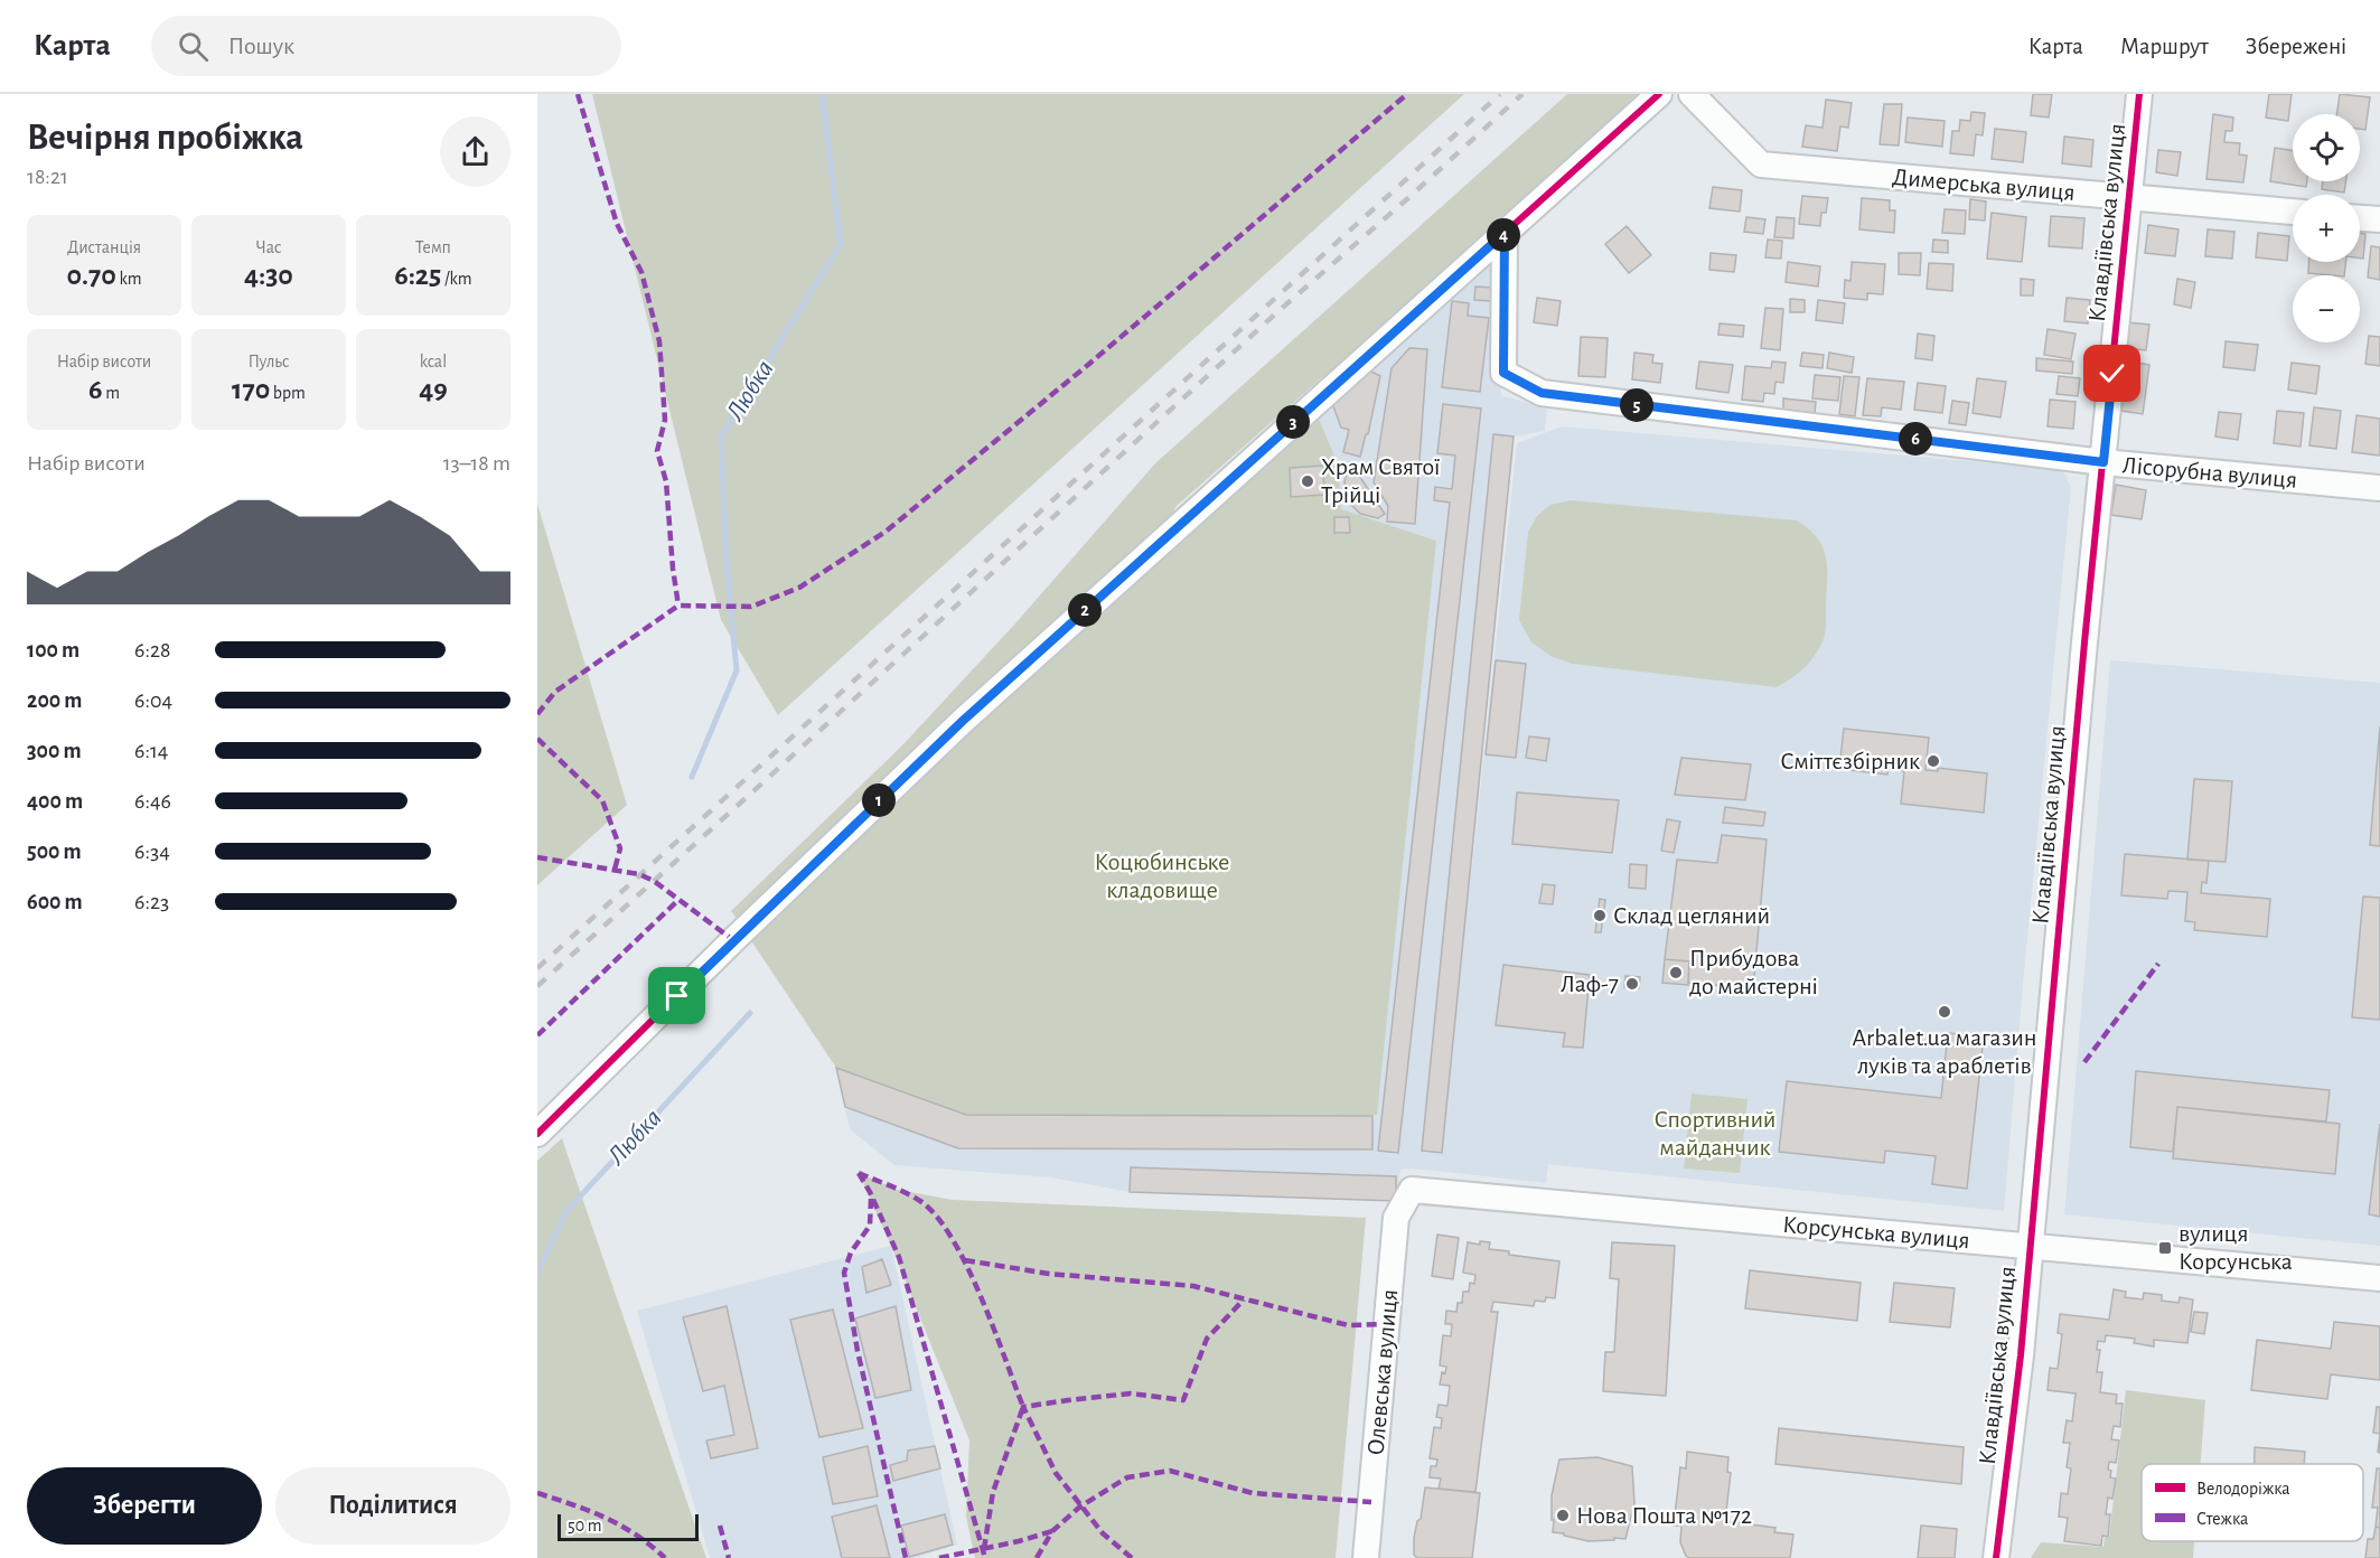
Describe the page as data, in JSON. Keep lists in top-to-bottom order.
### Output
{
  "streets": {
    "street": [
      "Димерська вулиця",
      "Клавдіївська вулиця",
      "Лісорубна вулиця",
      "Корсунська вулиця",
      "Олевська вулиця"
    ]
  },
  "crossings": [
    ["Димерська вулиця", "Клавдіївська вулиця"],
    ["Клавдіївська вулиця", "Лісорубна вулиця"],
    ["Клавдіївська вулиця", "Корсунська вулиця"],
    ["Корсунська вулиця", "Олевська вулиця"]
  ],
  "water": ["Любка"],
  "parks": ["Коцюбинське кладовище", "Спортивний майданчик"],
  "places": {
    "other": [
      "Храм Святої Трійці",
      "Сміттєзбірник",
      "Склад цегляний",
      "Прибудова до майстерні",
      "Лаф-7",
      "Arbalet.ua магазин луків та араблетів",
      "Нова Пошта №172"
    ],
    "transit": ["вулиця Корсунська"]
  },
  "legend": ["Велодоріжка", "Стежка"],
  "scale_bar": "50 m",
  "page": {
    "header": "Карта",
    "search": "Пошук",
    "nav": ["Карта", "Маршрут", "Збережені"],
    "heading": ["Вечірня пробіжка", "18:21"],
    "map_buttons": ["+", "−"],
    "stats": [
      ["Дистанція", "0.70 km"],
      ["Час", "4:30"],
      ["Темп", "6:25 /km"],
      ["Набір висоти", "6 m"],
      ["Пульс", "170 bpm"],
      ["kcal", "49"]
    ],
    "pins": [
      "4",
      "5",
      "3",
      "6",
      "2",
      "1"
    ],
    "chart": ["Набір висоти", "13–18 m"],
    "list": [
      {
        "name": "100 m",
        "note": "6:28"
      },
      {
        "name": "200 m",
        "note": "6:04"
      },
      {
        "name": "300 m",
        "note": "6:14"
      },
      {
        "name": "400 m",
        "note": "6:46"
      },
      {
        "name": "500 m",
        "note": "6:34"
      },
      {
        "name": "600 m",
        "note": "6:23"
      }
    ],
    "buttons": ["Зберегти", "Поділитися"],
    "scale": "50 m"
  }
}
